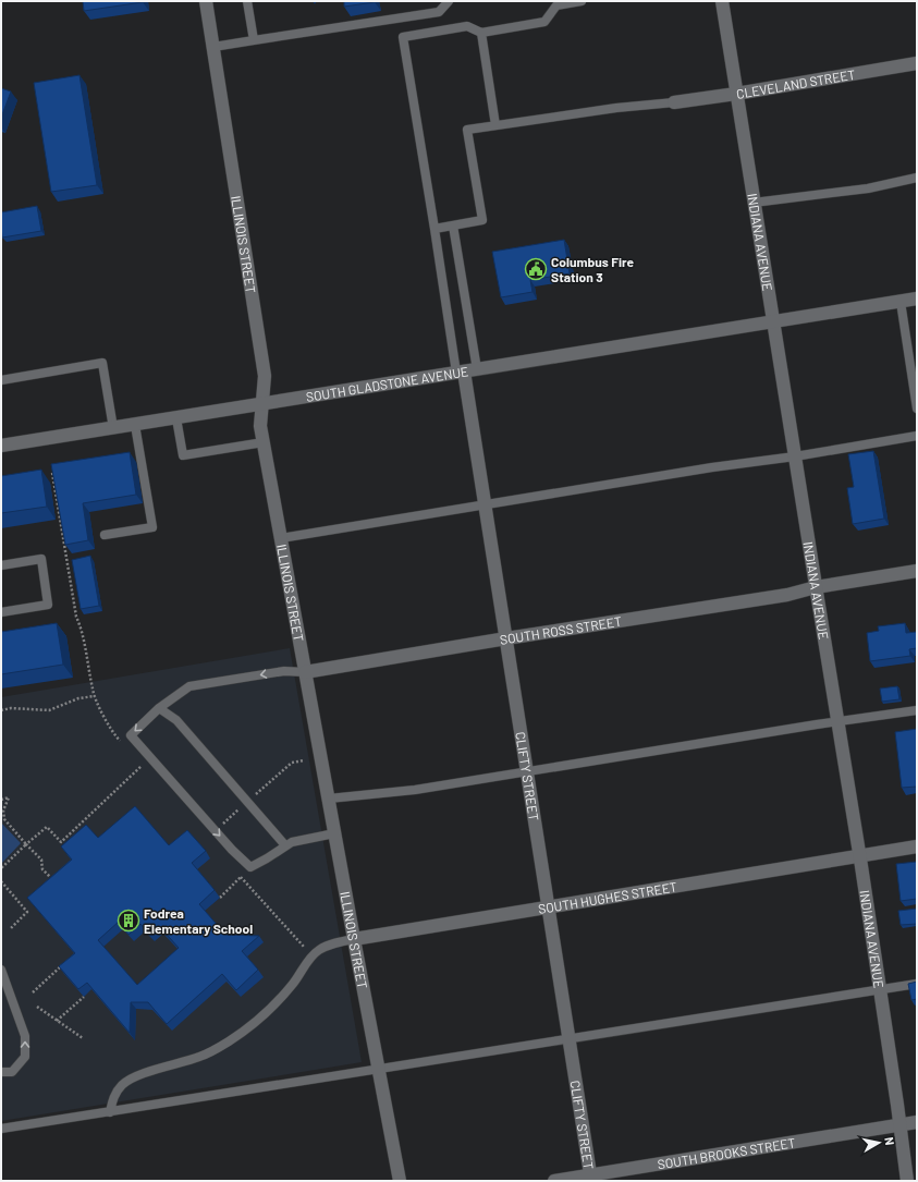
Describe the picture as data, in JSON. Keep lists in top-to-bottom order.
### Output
{
  "streets": {
    "street": [
      "CLEVELAND STREET",
      "INDIANA AVENUE",
      "ILLINOIS STREET",
      "SOUTH GLADSTONE AVENUE",
      "SOUTH ROSS STREET",
      "CLIFTY STREET",
      "SOUTH HUGHES STREET",
      "SOUTH BROOKS STREET"
    ]
  },
  "crossings": [
    ["CLEVELAND STREET", "INDIANA AVENUE"],
    ["INDIANA AVENUE", "SOUTH GLADSTONE AVENUE"],
    ["INDIANA AVENUE", "SOUTH ROSS STREET"],
    ["INDIANA AVENUE", "SOUTH HUGHES STREET"],
    ["INDIANA AVENUE", "SOUTH BROOKS STREET"],
    ["ILLINOIS STREET", "SOUTH GLADSTONE AVENUE"],
    ["ILLINOIS STREET", "SOUTH ROSS STREET"],
    ["ILLINOIS STREET", "SOUTH HUGHES STREET"],
    ["SOUTH GLADSTONE AVENUE", "CLIFTY STREET"],
    ["SOUTH ROSS STREET", "CLIFTY STREET"],
    ["CLIFTY STREET", "SOUTH HUGHES STREET"],
    ["CLIFTY STREET", "SOUTH BROOKS STREET"]
  ],
  "places": {
    "public building": ["Columbus Fire Station 3"],
    "building": ["Fodrea Elementary School"]
  },
  "north": "right"
}
